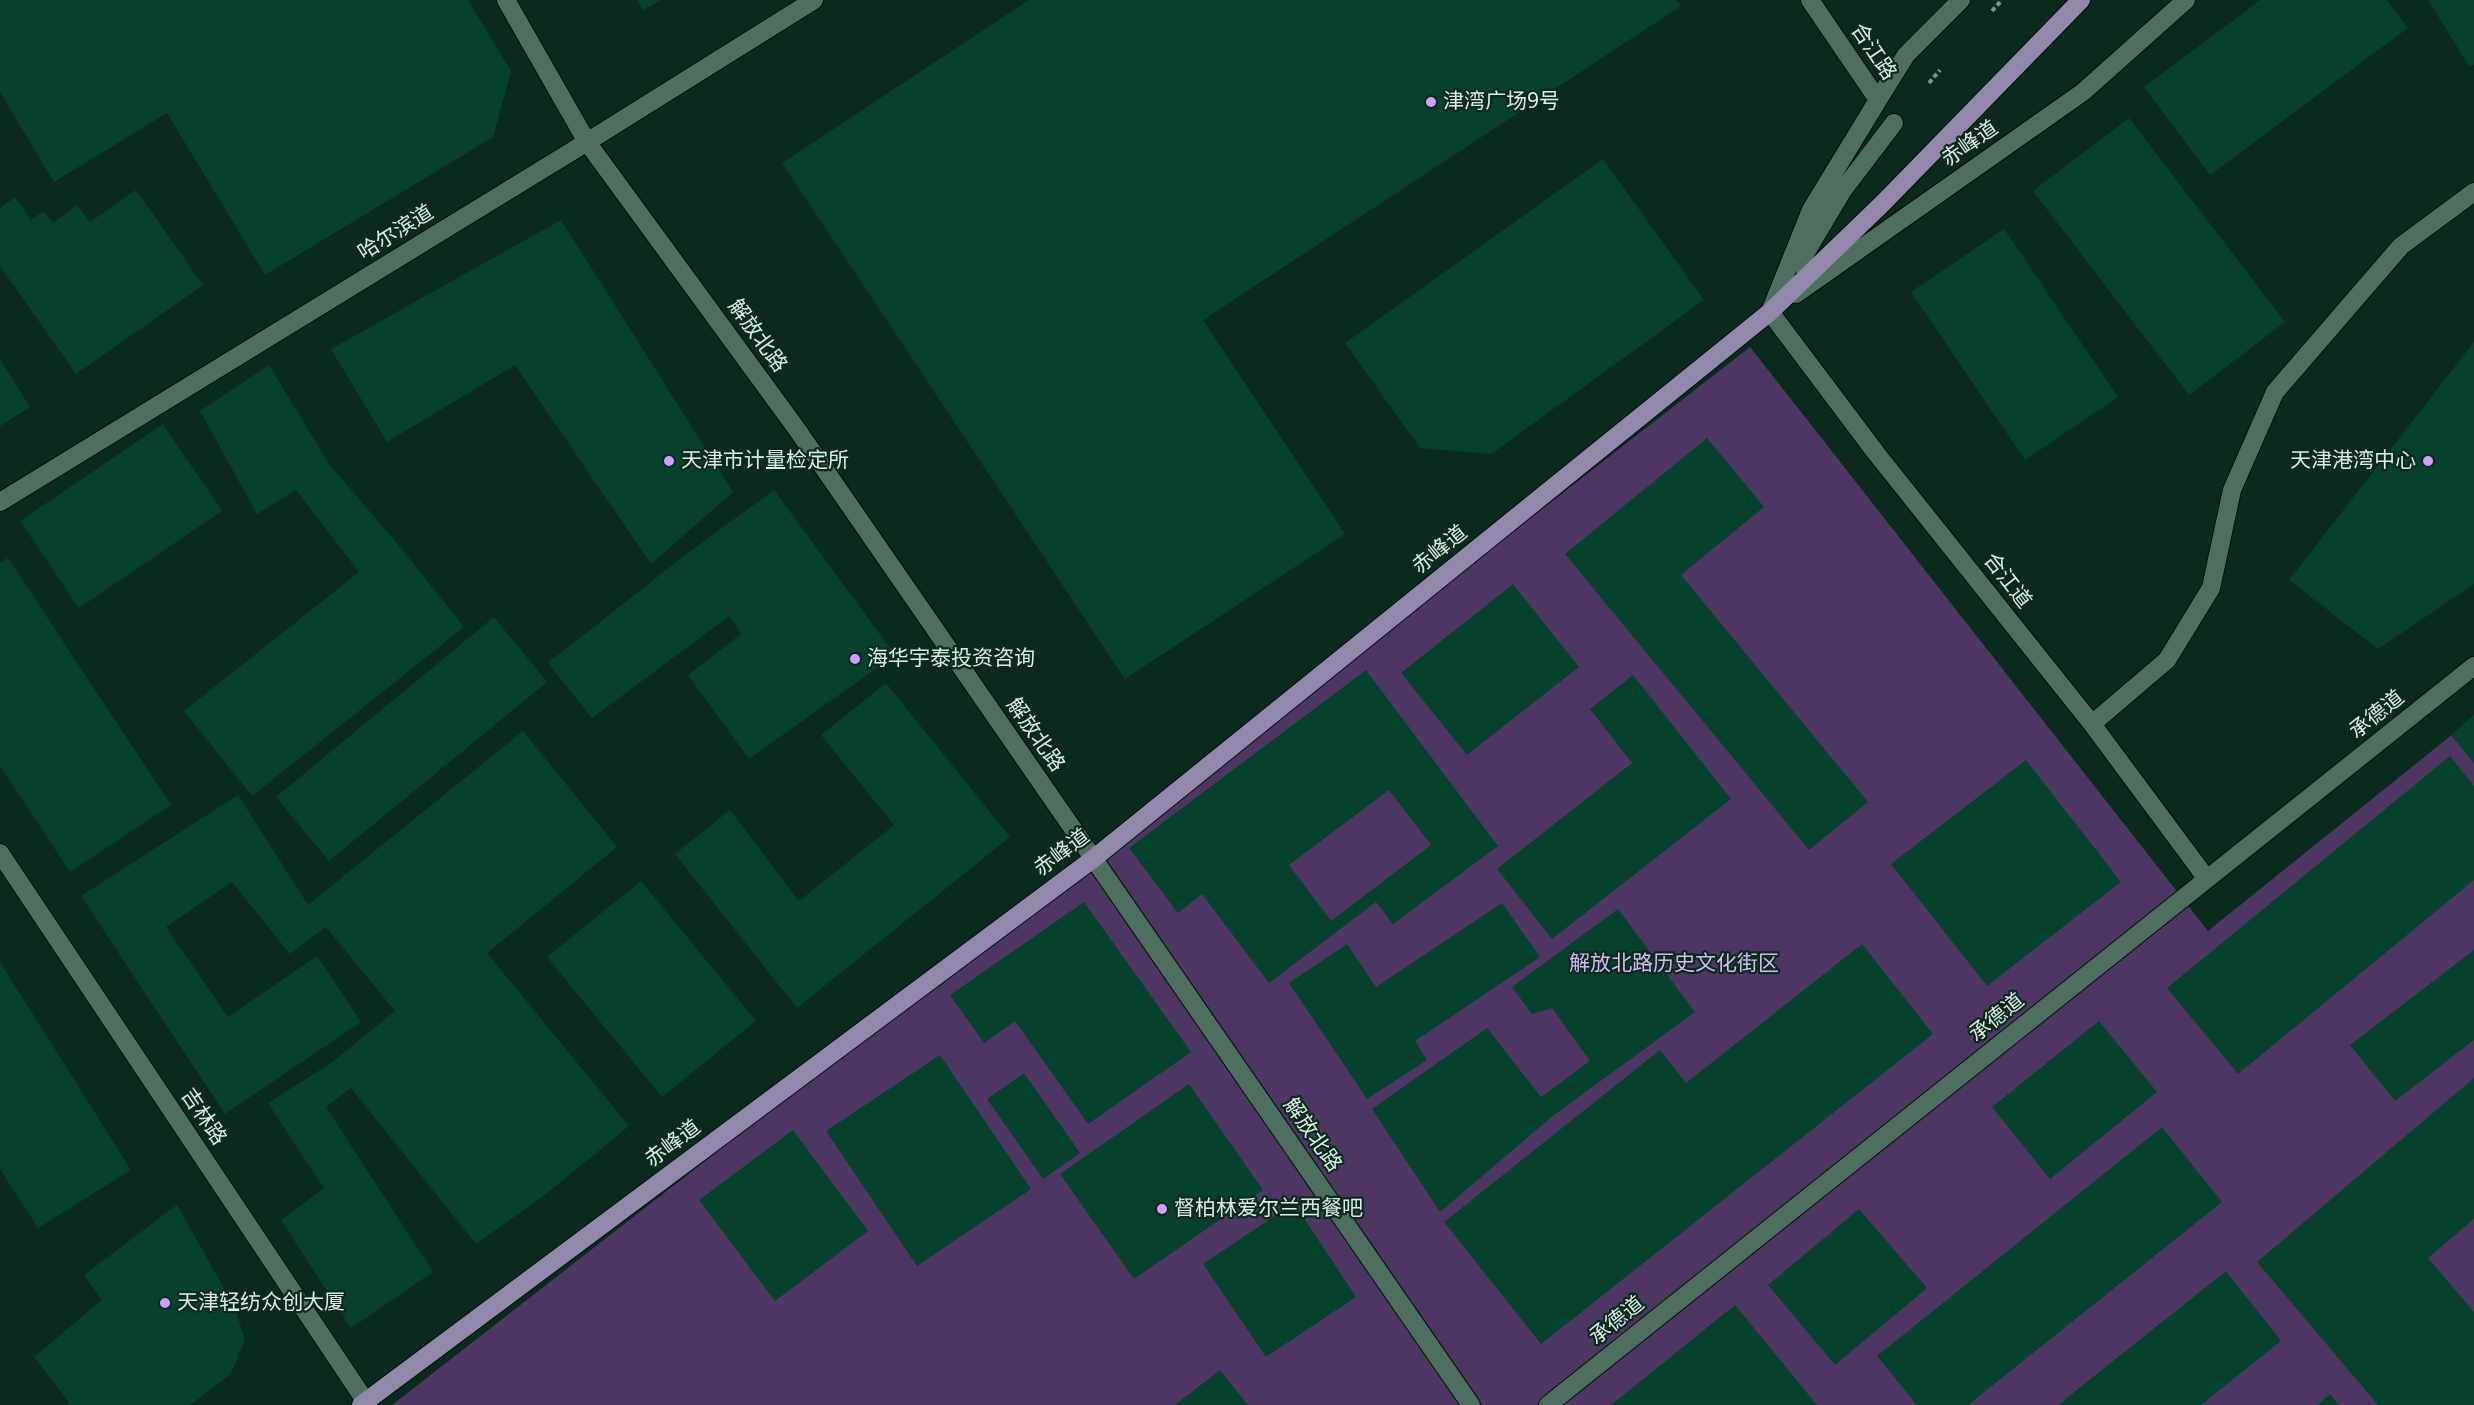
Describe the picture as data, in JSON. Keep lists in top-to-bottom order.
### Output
{
  "streets": {
    "main road": ["赤峰道"],
    "street": [
      "合江路",
      "哈尔滨道",
      "解放北路",
      "合江道",
      "承德道",
      "吉林路"
    ]
  },
  "crossings": [
    ["合江路", "赤峰道"],
    ["赤峰道", "解放北路"],
    ["赤峰道", "合江道"],
    ["赤峰道", "吉林路"],
    ["哈尔滨道", "解放北路"],
    ["合江道", "承德道"]
  ],
  "parks": ["解放北路历史文化街区"],
  "places": [
    "津湾广场9号",
    "天津市计量检定所",
    "天津港湾中心",
    "海华宇泰投资咨询",
    "督柏林爱尔兰西餐吧",
    "天津轻纺众创大厦"
  ]
}
